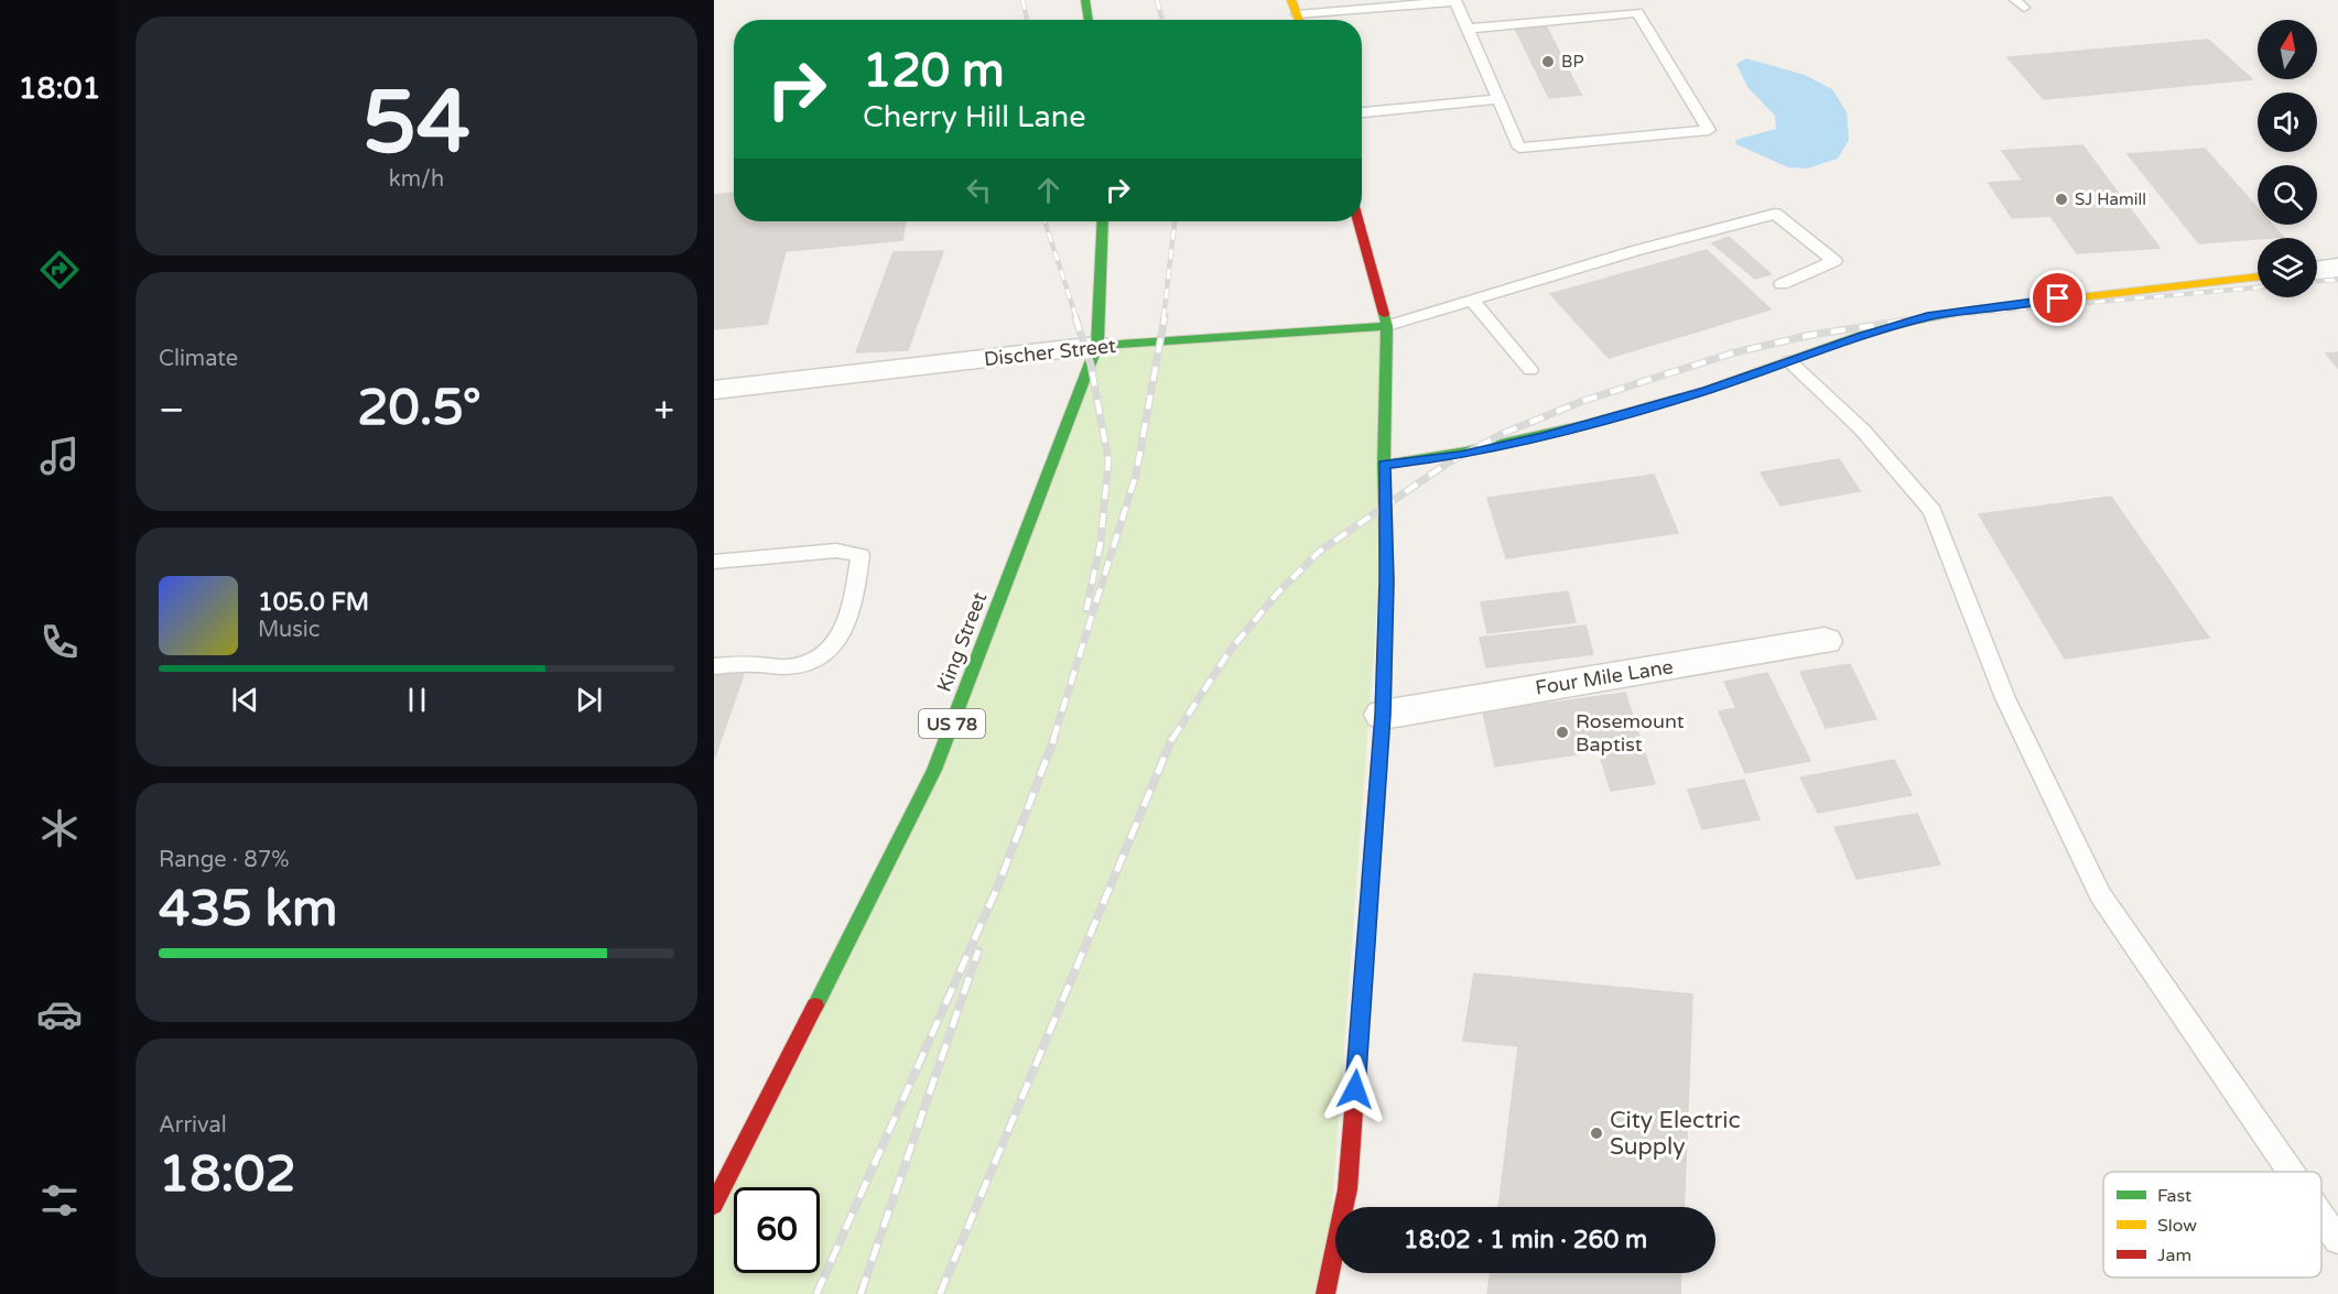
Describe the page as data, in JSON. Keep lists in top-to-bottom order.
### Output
{
  "streets": {
    "main road": ["Discher Street", "King Street", "US 78"],
    "street": ["Four Mile Lane"]
  },
  "crossings": [
    ["Discher Street", "King Street"]
  ],
  "places": [
    "BP",
    "SJ Hamill",
    "Rosemount Baptist",
    "City Electric Supply"
  ],
  "legend": ["Fast", "Slow", "Jam"],
  "north": "top",
  "page": {
    "tabs": "18:01",
    "tile": [
      ["54", "km/h"],
      "Climate",
      ["Range · 87%", "435 km"],
      ["Arrival", "18:02"]
    ],
    "turn": ["120 m", "Cherry Hill Lane"],
    "heat": ["−", "20.5°", "+"],
    "song": ["105.0 FM", "Music"],
    "limit": "60",
    "trip": "18:02 · 1 min · 260 m"
  }
}
